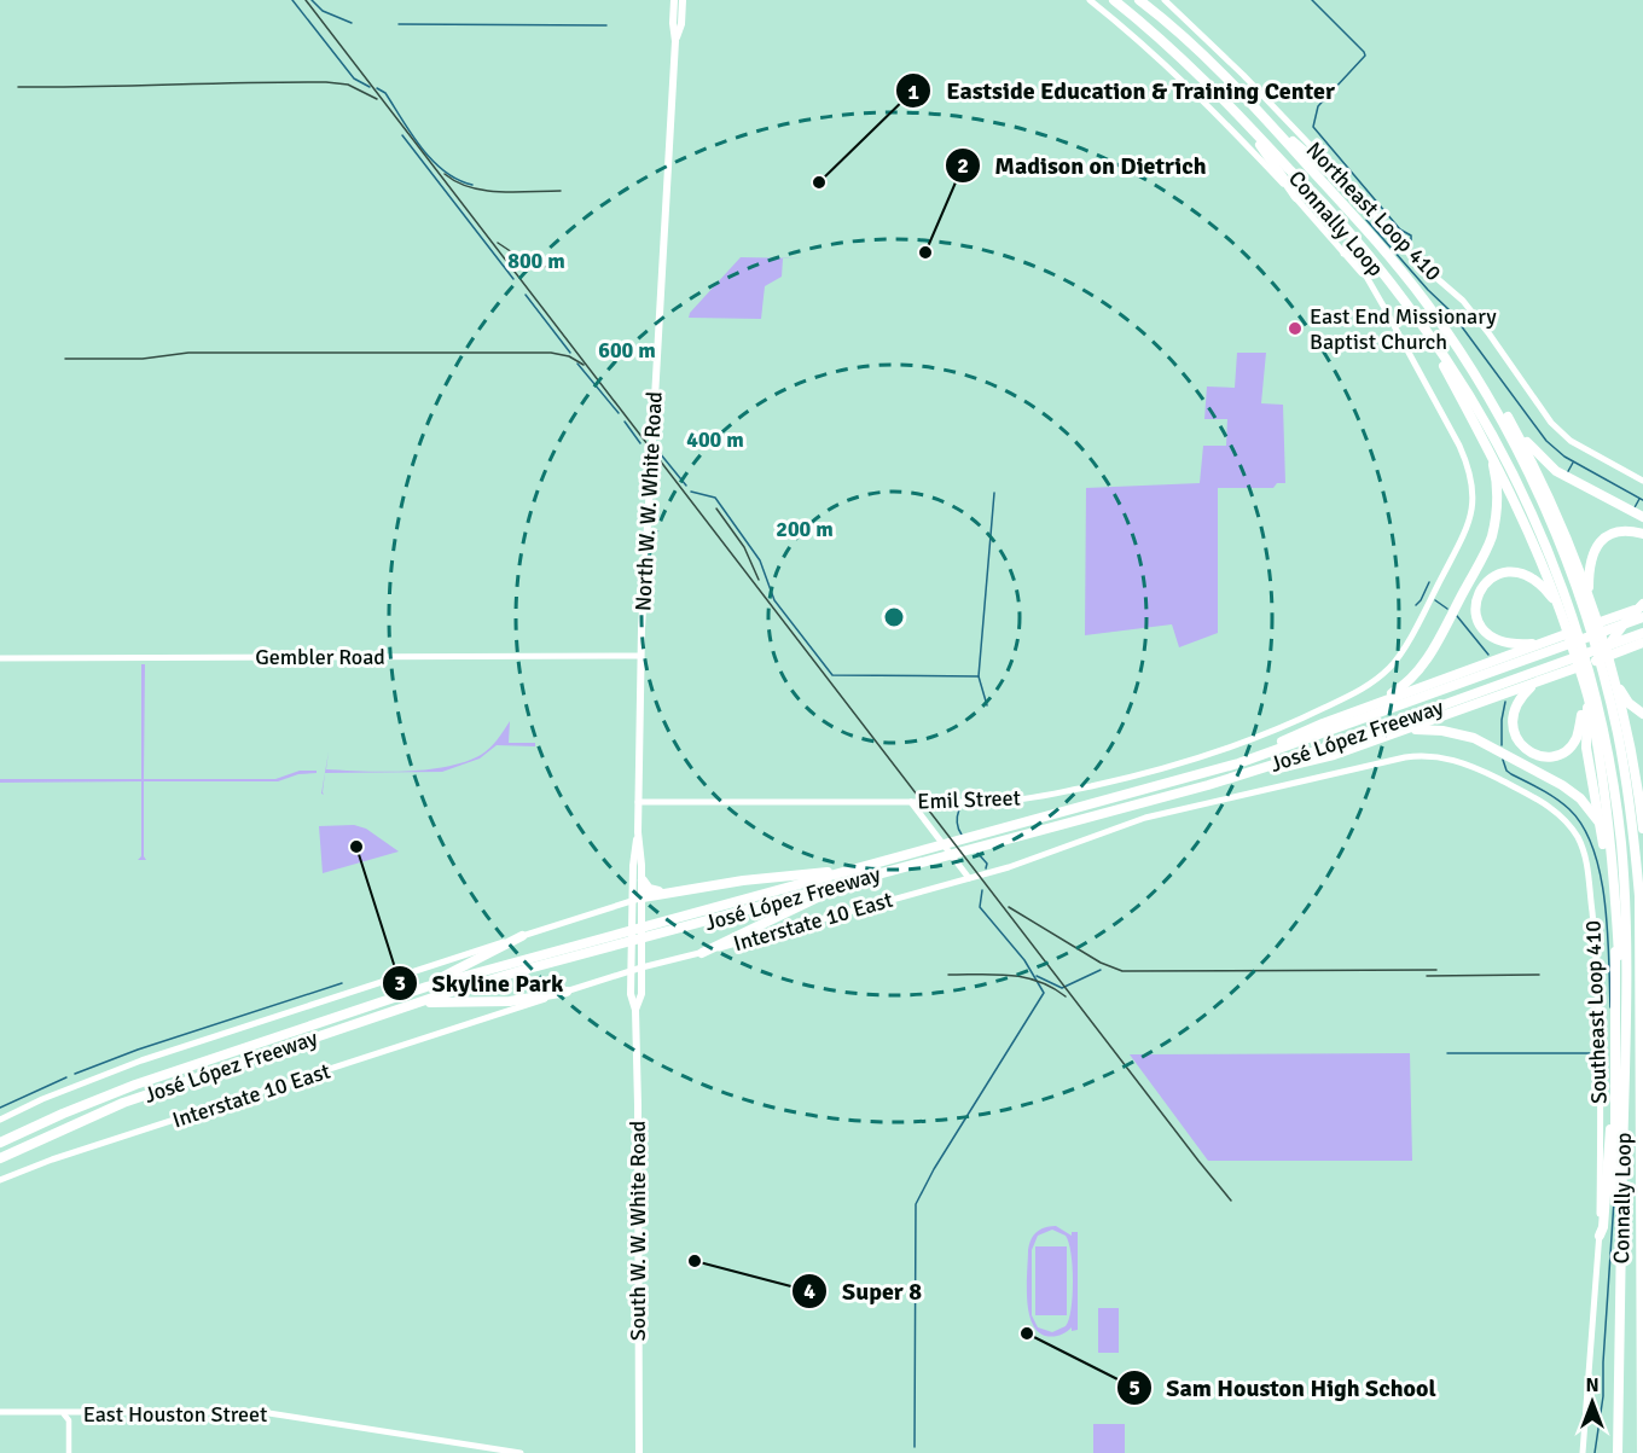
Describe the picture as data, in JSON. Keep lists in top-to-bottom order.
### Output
{
  "streets": {
    "highway": ["Connally Loop", "José López Freeway"],
    "main road": [
      "Northeast Loop 410",
      "North W. W. White Road",
      "Gembler Road",
      "Emil Street",
      "Interstate 10 East",
      "Southeast Loop 410",
      "South W. W. White Road",
      "East Houston Street"
    ]
  },
  "crossings": [
    ["Northeast Loop 410", "Emil Street"],
    ["North W. W. White Road", "Gembler Road"],
    ["North W. W. White Road", "Emil Street"],
    ["North W. W. White Road", "Interstate 10 East"],
    ["North W. W. White Road", "South W. W. White Road"],
    ["Interstate 10 East", "Southeast Loop 410"],
    ["Interstate 10 East", "South W. W. White Road"]
  ],
  "places": [
    "Eastside Education & Training Center",
    "Madison on Dietrich",
    "East End Missionary Baptist Church",
    "Skyline Park",
    "Super 8",
    "Sam Houston High School"
  ],
  "north": "top",
  "rings": [
    "800 m",
    "600 m",
    "400 m",
    "200 m"
  ]
}
